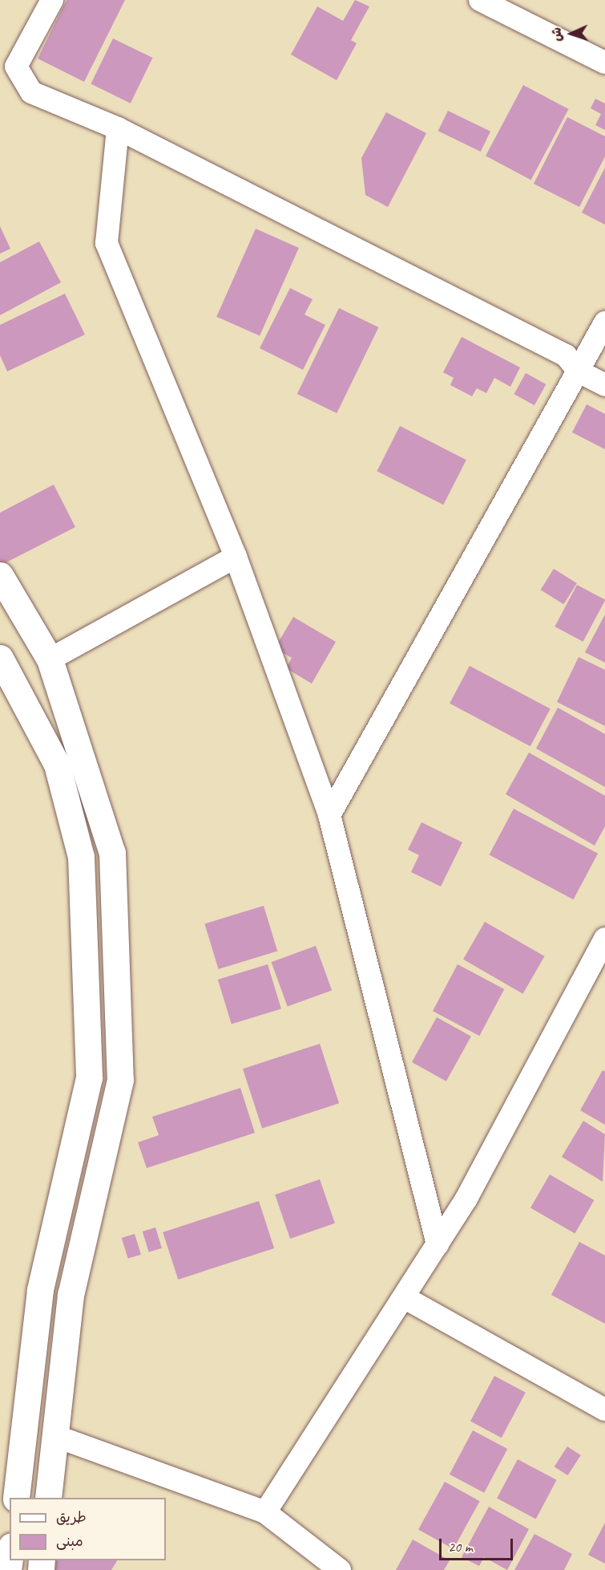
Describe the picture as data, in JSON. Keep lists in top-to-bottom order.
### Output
{
  "legend": ["طريق", "مبنى"],
  "scale_bar": "20 m",
  "north": "left"
}
